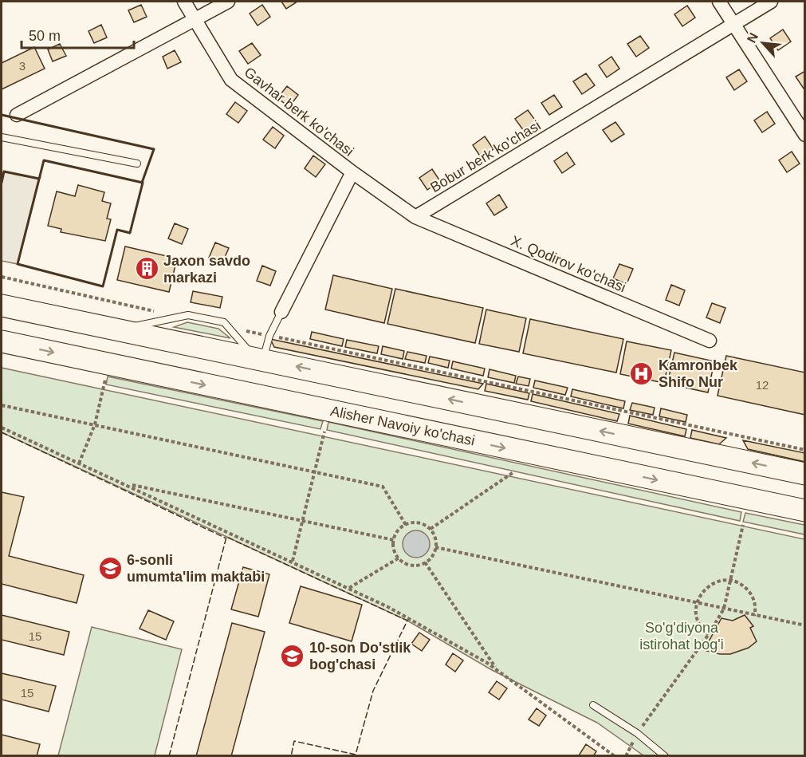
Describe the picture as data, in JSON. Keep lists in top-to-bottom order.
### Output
{
  "streets": {
    "main road": ["Alisher Navoiy ko'chasi"],
    "street": ["Gavhar berk ko'chasi", "Bobur berk ko'chasi", "X. Qodirov ko'chasi"]
  },
  "crossings": [
    ["Bobur berk ko'chasi", "X. Qodirov ko'chasi"]
  ],
  "parks": ["So'g'diyona istirohat bog'i"],
  "places": {
    "building": ["Jaxon savdo markazi"],
    "hospital": ["Kamronbek Shifo Nur"],
    "school or university": ["6-sonli umumta'lim maktabi", "10-son Do'stlik bog'chasi"]
  },
  "house_numbers": [
    "3",
    "12",
    "15",
    "15"
  ],
  "scale_bar": "50 m",
  "north": "top left"
}
